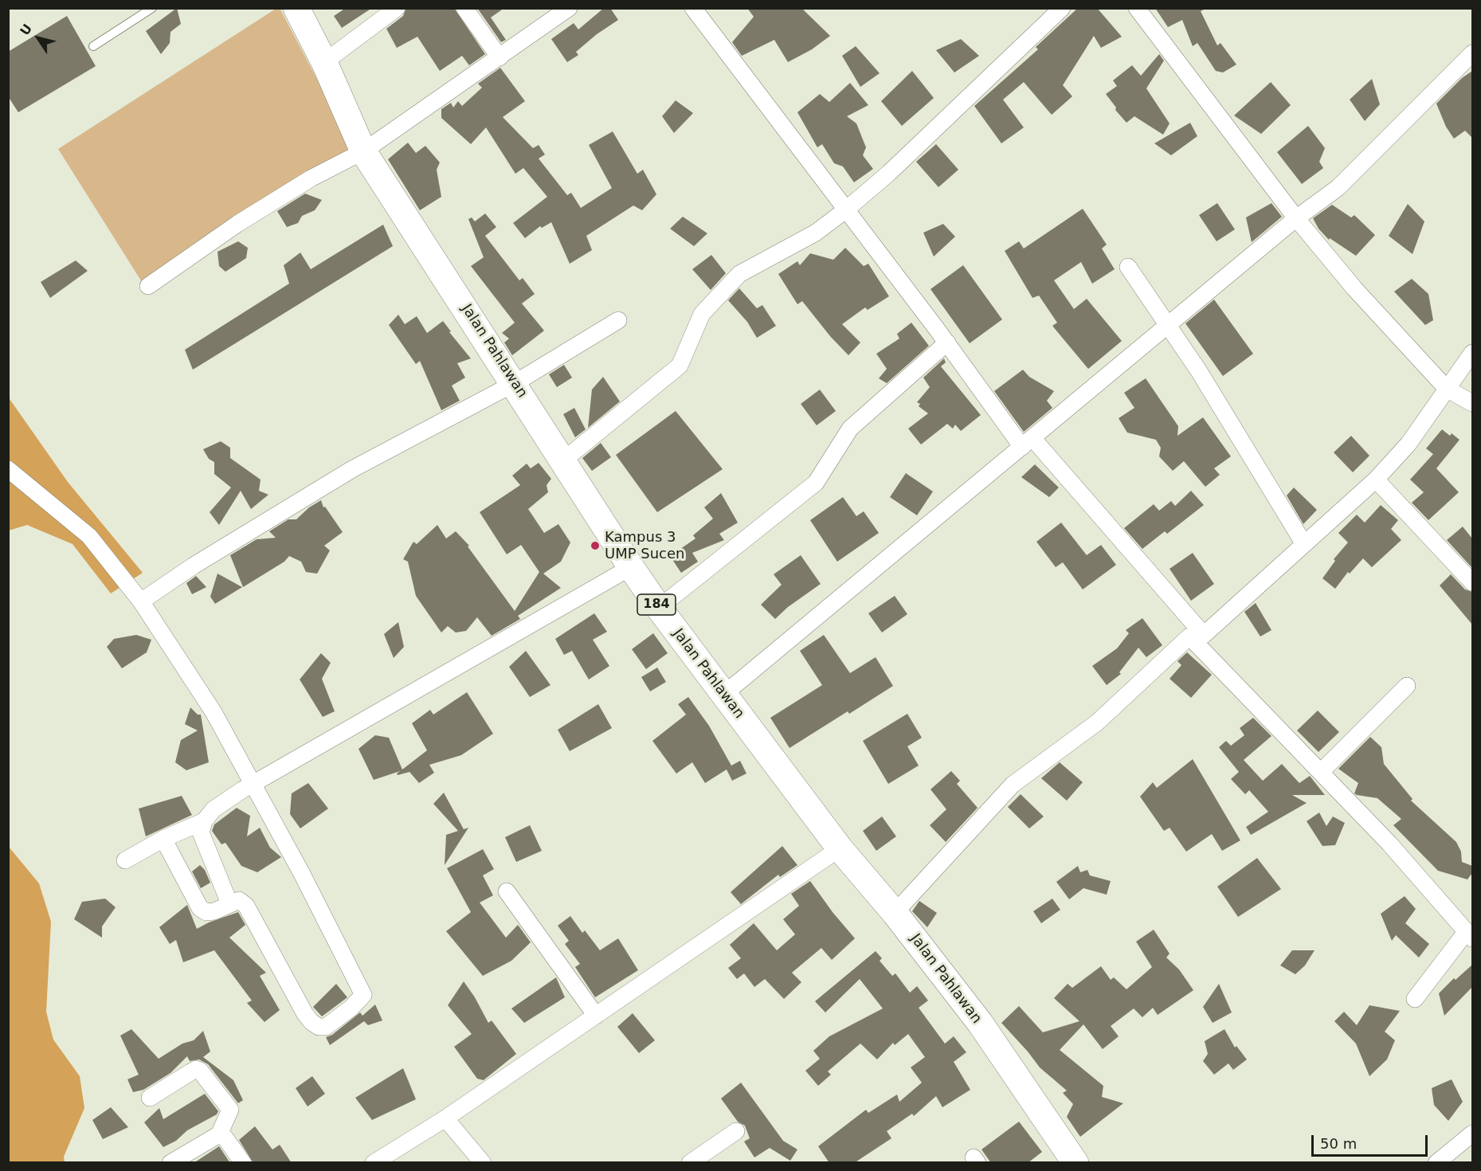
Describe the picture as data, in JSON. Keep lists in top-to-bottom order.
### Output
{
  "streets": {
    "main road": ["Jalan Pahlawan", "184"]
  },
  "places": ["Kampus 3 UMP Sucen"],
  "scale_bar": "50 m",
  "north": "top left"
}
